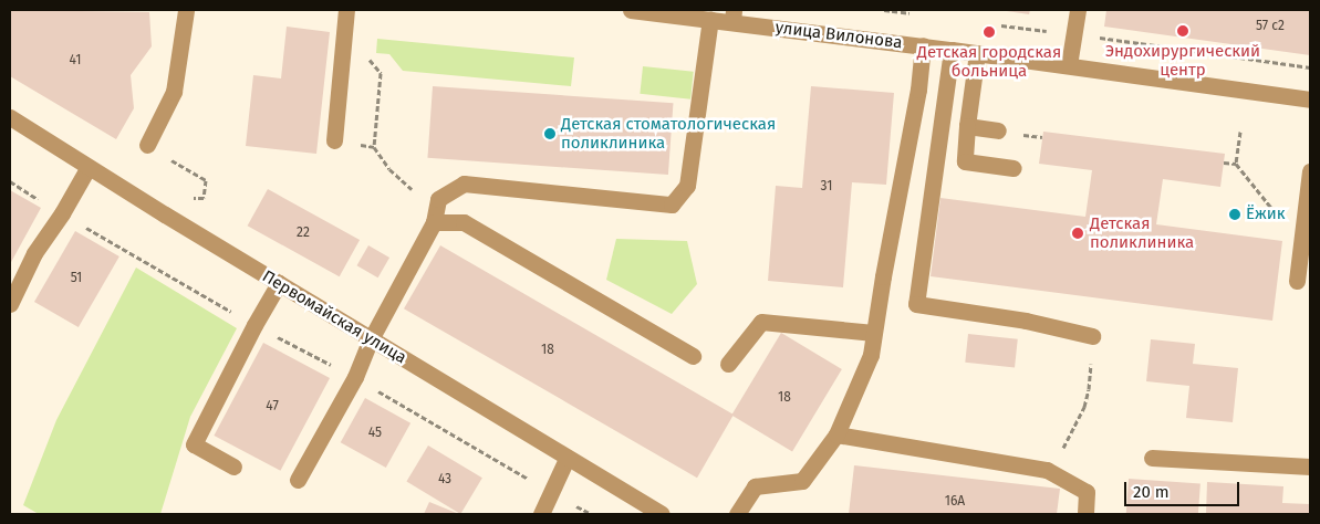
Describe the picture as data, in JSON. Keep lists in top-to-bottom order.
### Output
{
  "streets": {
    "street": ["улица Вилонова", "Первомайская улица"]
  },
  "places": [
    "Эндохирургический центр",
    "Детская городская больница",
    "Детская стоматологическая поликлиника",
    "Ёжик",
    "Детская поликлиника"
  ],
  "house_numbers": [
    "57 с2",
    "41",
    "31",
    "22",
    "51",
    "18",
    "18",
    "47",
    "45",
    "43",
    "16А"
  ],
  "scale_bar": "20 m"
}
